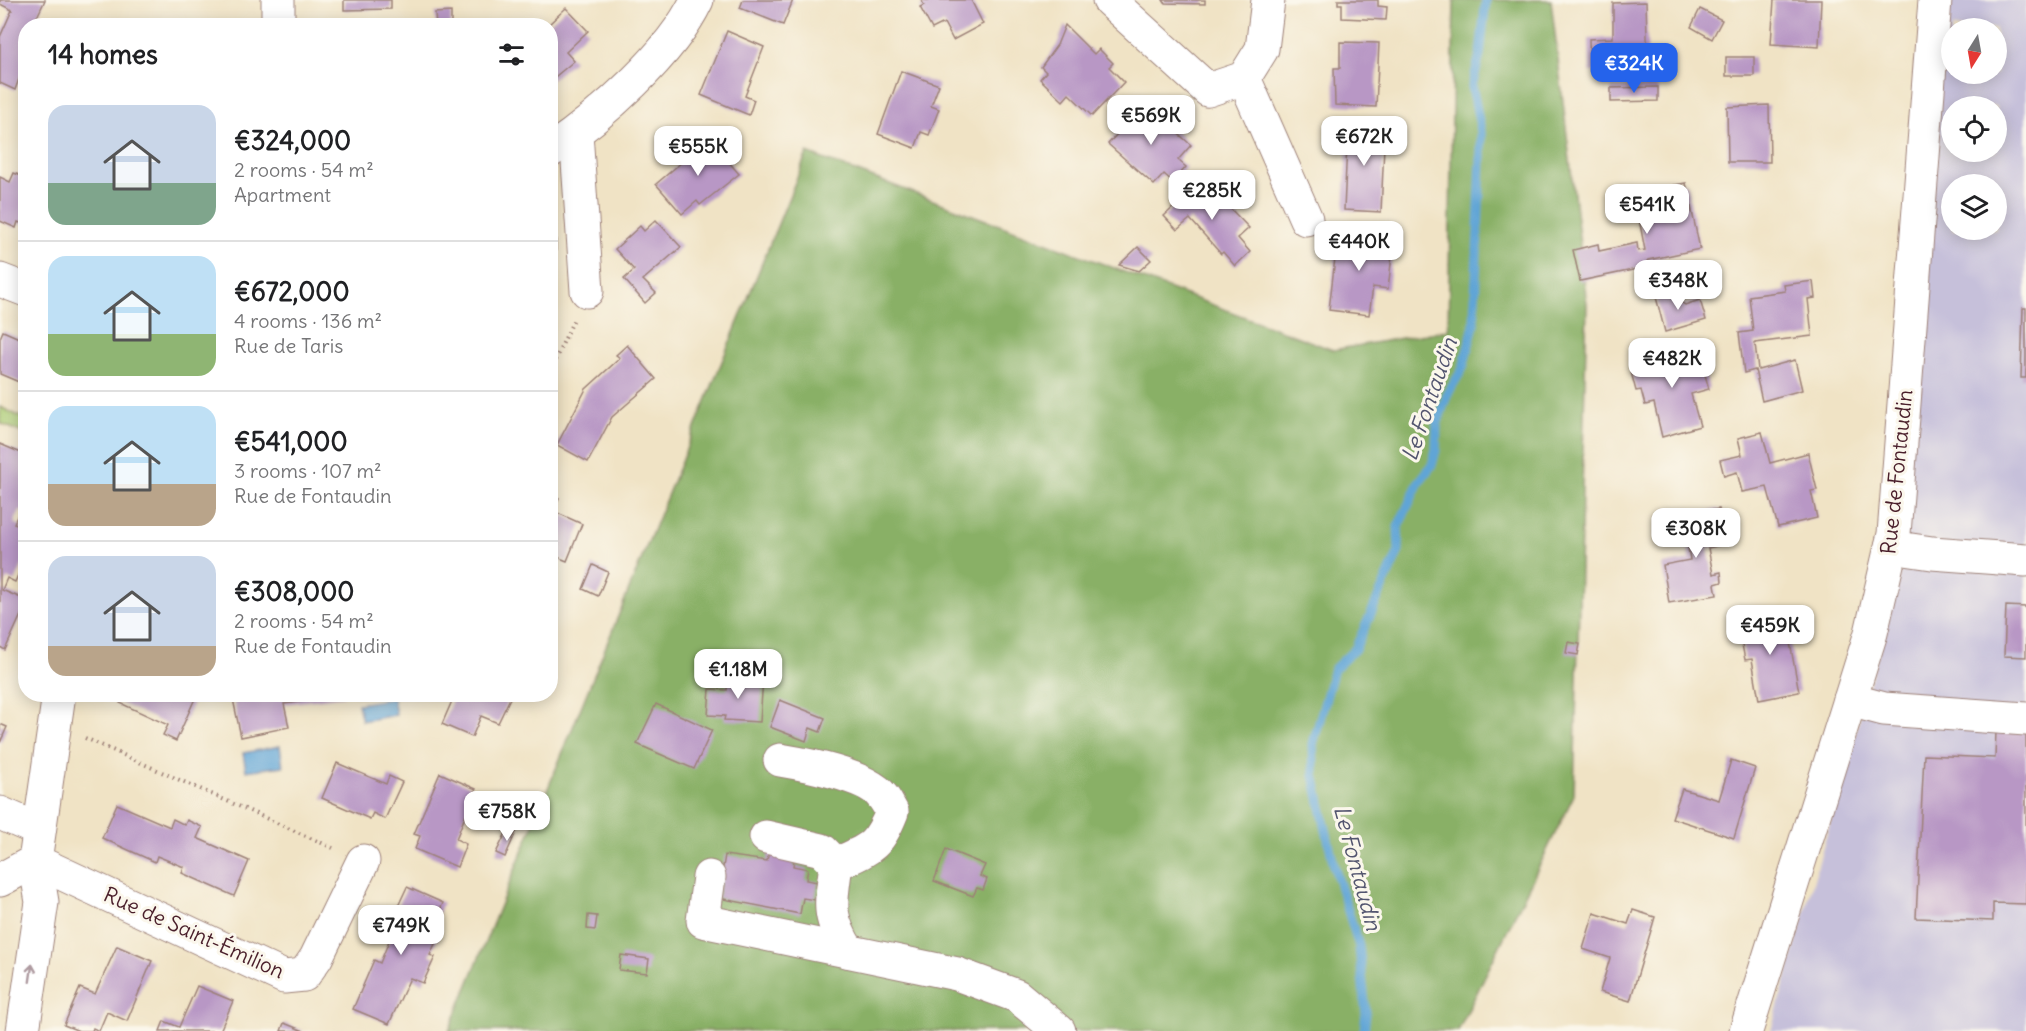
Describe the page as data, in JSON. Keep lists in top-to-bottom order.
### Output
{
  "streets": {
    "street": ["Rue de Fontaudin", "Rue de Saint-Émilion"]
  },
  "water": ["Le Fontaudin"],
  "north": "bottom",
  "page": {
    "heading": "14 homes",
    "price": [
      "€324K",
      "€569K",
      "€672K",
      "€555K",
      "€285K",
      "€541K",
      "€440K",
      "€348K",
      "€482K",
      "€308K",
      "€459K",
      "€1.18M",
      "€758K",
      "€749K"
    ],
    "list": [
      {
        "name": "€324,000",
        "note": "2 rooms · 54 m² · Apartment"
      },
      {
        "name": "€672,000",
        "note": "4 rooms · 136 m² · Rue de Taris"
      },
      {
        "name": "€541,000",
        "note": "3 rooms · 107 m² · Rue de Fontaudin"
      },
      {
        "name": "€308,000",
        "note": "2 rooms · 54 m² · Rue de Fontaudin"
      }
    ]
  }
}
